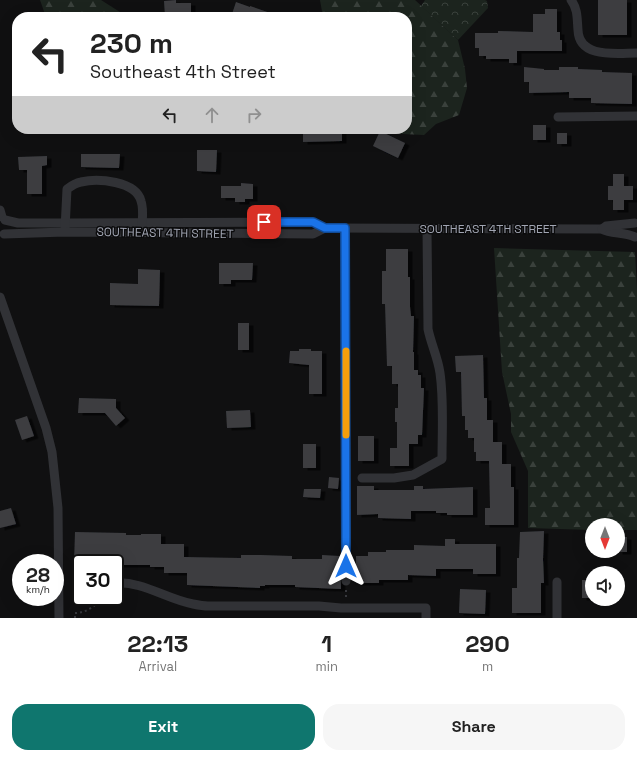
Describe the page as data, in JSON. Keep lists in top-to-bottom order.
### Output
{
  "streets": {
    "street": ["SOUTHEAST 4TH STREET"]
  },
  "north": "bottom",
  "page": {
    "turn": ["230 m", "Southeast 4th Street"],
    "speed": "28 km/h",
    "limit": "30",
    "eta": [
      "22:13",
      "Arrival",
      "1",
      "min",
      "290",
      "m"
    ],
    "buttons": ["Exit", "Share"]
  }
}
